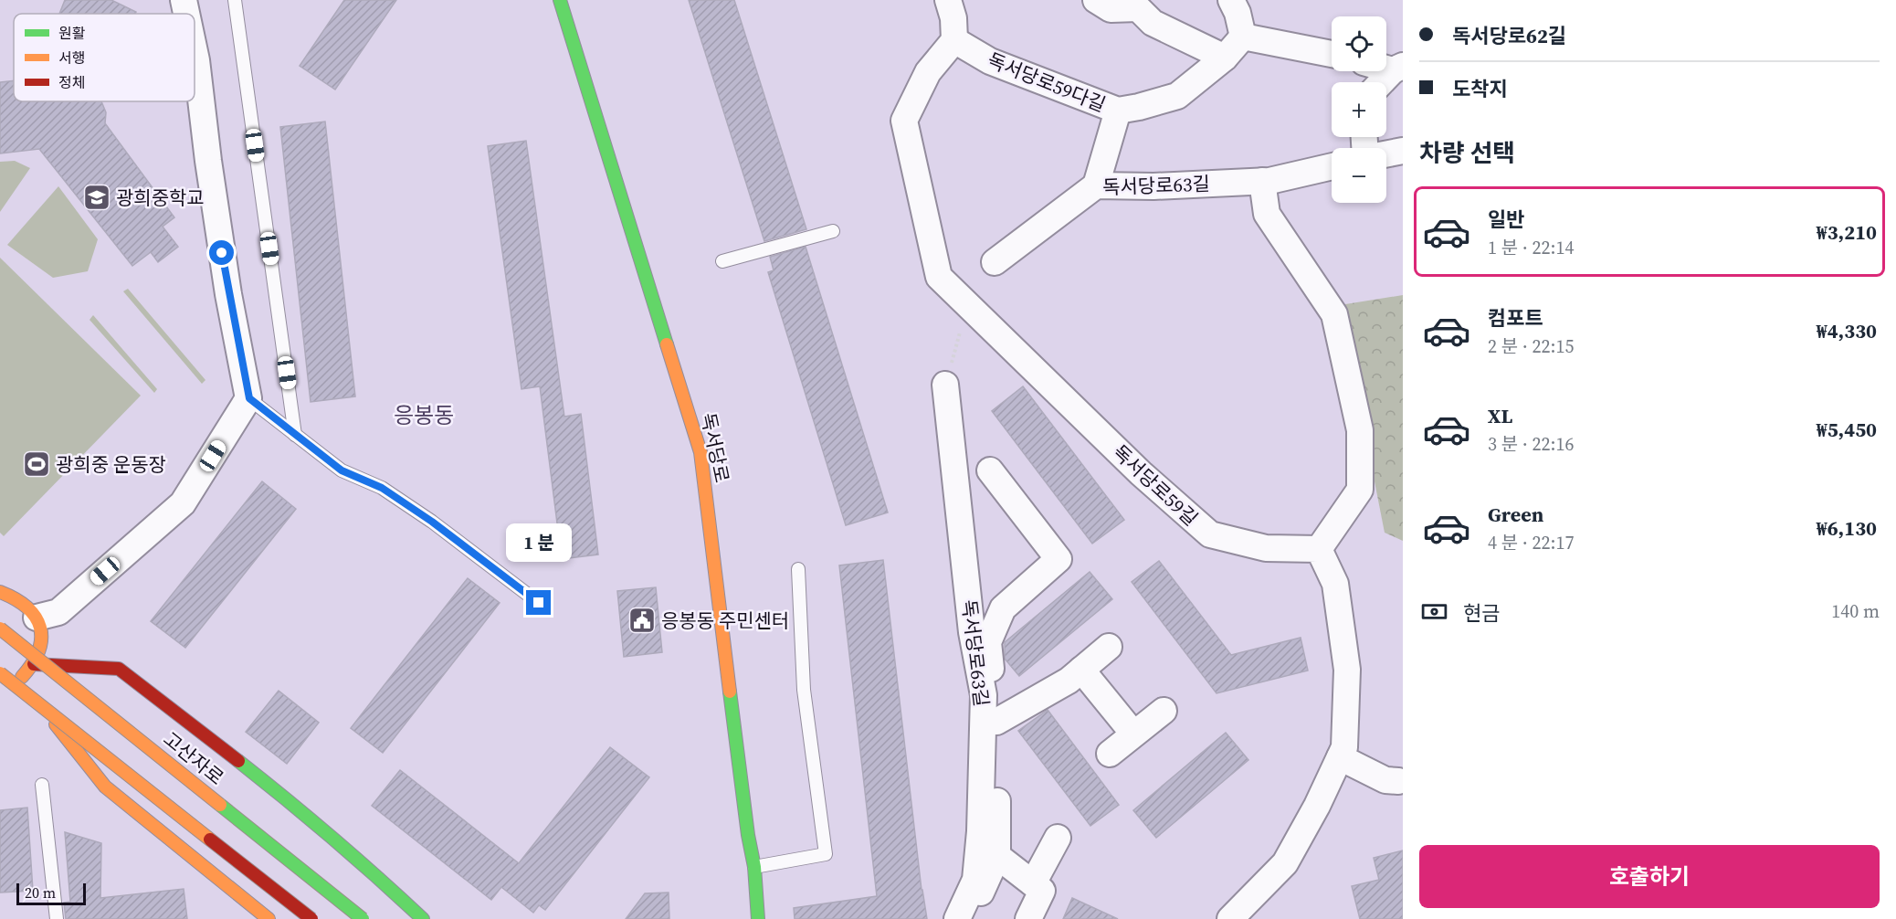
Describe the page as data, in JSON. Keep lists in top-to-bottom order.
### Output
{
  "streets": {
    "main road": ["독서당로", "고산자로"],
    "street": ["독서당로59다길", "독서당로63길", "독서당로59길"]
  },
  "crossings": [
    ["독서당로59다길", "독서당로59길"]
  ],
  "districts": ["응봉동"],
  "places": {
    "school or university": ["광희중학교"],
    "sports": ["광희중 운동장"],
    "public building": ["응봉동 주민센터"]
  },
  "legend": ["원활", "서행", "정체"],
  "scale_bar": "20 m",
  "page": {
    "banner": ["독서당로62길", "도착지"],
    "map_buttons": ["+", "−"],
    "heading": "차량 선택",
    "list": [
      {
        "name": "일반",
        "note": "1 분 · 22:14",
        "value": "₩3,210"
      },
      {
        "name": "컴포트",
        "note": "2 분 · 22:15",
        "value": "₩4,330"
      },
      {
        "name": "XL",
        "note": "3 분 · 22:16",
        "value": "₩5,450"
      },
      {
        "name": "Green",
        "note": "4 분 · 22:17",
        "value": "₩6,130"
      }
    ],
    "bubble": "1 분",
    "pay": ["현금", "140 m"],
    "buttons": "호출하기",
    "scale": "20 m"
  }
}
